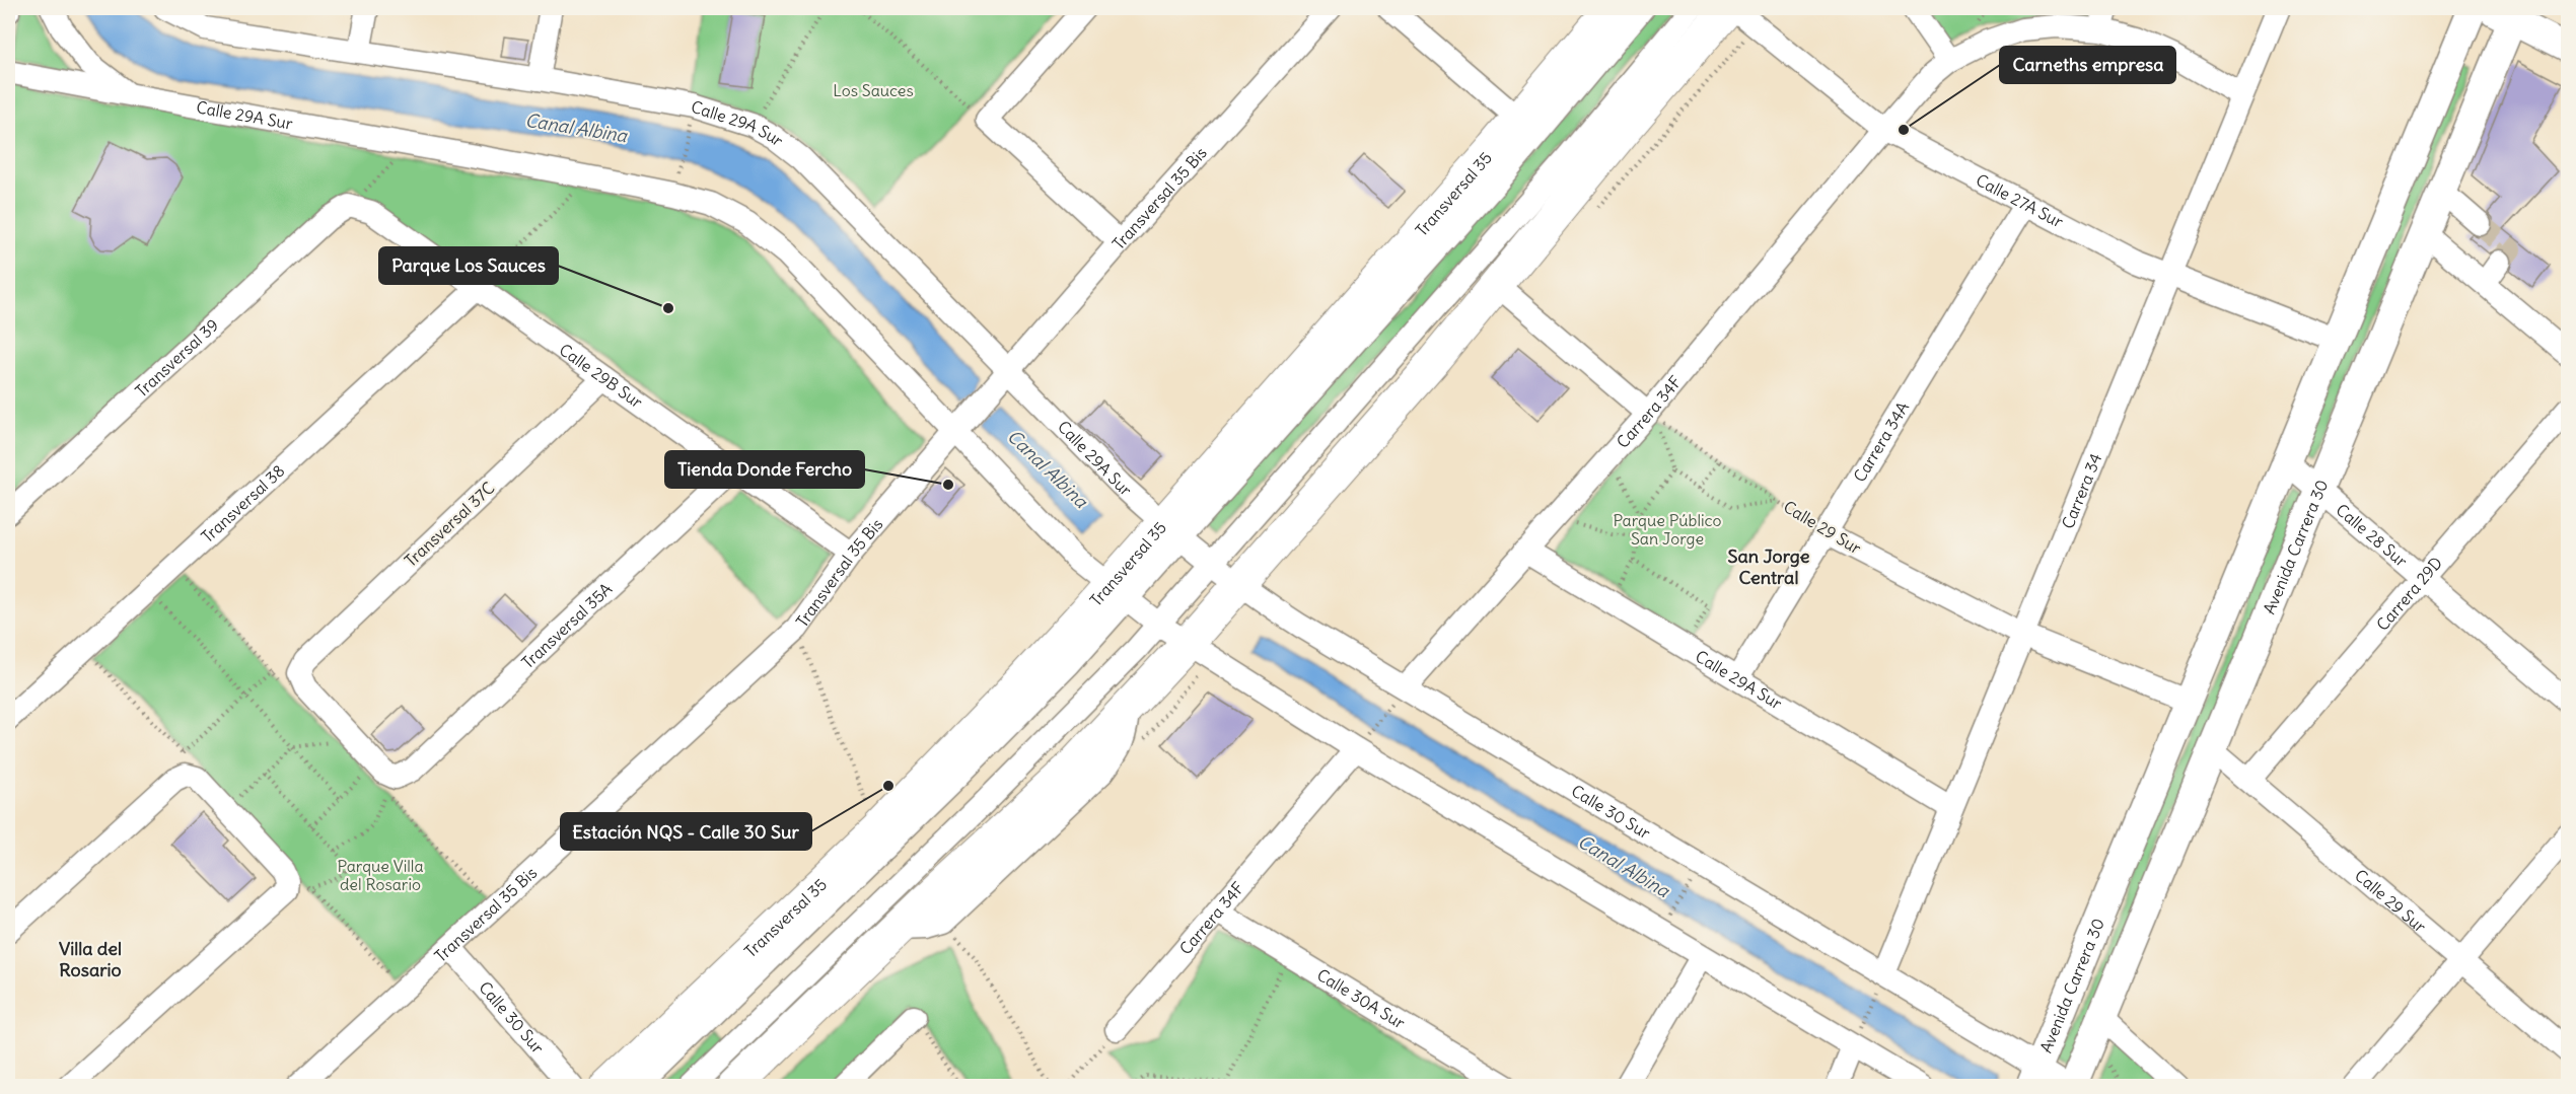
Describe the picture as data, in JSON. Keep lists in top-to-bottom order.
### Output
{
  "streets": {
    "highway": ["Transversal 35"],
    "main road": ["Avenida Carrera 30"],
    "street": [
      "Calle 29A Sur",
      "Transversal 35 Bis",
      "Calle 27A Sur",
      "Transversal 39",
      "Calle 29B Sur",
      "Carrera 34F",
      "Carrera 34A",
      "Carrera 34",
      "Transversal 38",
      "Transversal 37C",
      "Calle 29 Sur",
      "Calle 28 Sur",
      "Carrera 29D",
      "Transversal 35A",
      "Calle 30 Sur",
      "Calle 30A Sur"
    ]
  },
  "crossings": [
    ["Calle 29A Sur", "Transversal 35"],
    ["Calle 29A Sur", "Transversal 35 Bis"],
    ["Calle 29A Sur", "Carrera 34F"],
    ["Calle 29A Sur", "Carrera 34A"],
    ["Calle 29A Sur", "Carrera 34"],
    ["Calle 29A Sur", "Calle 30 Sur"],
    ["Transversal 35", "Calle 30 Sur"],
    ["Transversal 35 Bis", "Calle 29B Sur"],
    ["Transversal 35 Bis", "Calle 30 Sur"],
    ["Calle 27A Sur", "Carrera 34F"],
    ["Calle 27A Sur", "Carrera 34A"],
    ["Calle 27A Sur", "Carrera 34"],
    ["Calle 27A Sur", "Avenida Carrera 30"],
    ["Transversal 39", "Calle 29B Sur"],
    ["Calle 29B Sur", "Transversal 38"],
    ["Calle 29B Sur", "Transversal 37C"],
    ["Calle 29B Sur", "Transversal 35A"],
    ["Carrera 34F", "Carrera 34"],
    ["Carrera 34F", "Calle 29 Sur"],
    ["Carrera 34F", "Calle 30 Sur"],
    ["Carrera 34F", "Calle 30A Sur"],
    ["Carrera 34A", "Calle 29 Sur"],
    ["Carrera 34", "Calle 29 Sur"],
    ["Carrera 34", "Calle 30 Sur"],
    ["Calle 29 Sur", "Avenida Carrera 30"],
    ["Calle 29 Sur", "Carrera 29D"],
    ["Calle 28 Sur", "Avenida Carrera 30"],
    ["Calle 28 Sur", "Carrera 29D"],
    ["Avenida Carrera 30", "Calle 30 Sur"]
  ],
  "districts": ["San Jorge Central", "Villa del Rosario"],
  "water": ["Canal Albina"],
  "parks": ["Los Sauces", "Parque Público San Jorge", "Parque Villa del Rosario"],
  "places": [
    "Carneths empresa",
    "Parque Los Sauces",
    "Tienda Donde Fercho",
    "Estación NQS - Calle 30 Sur"
  ]
}
